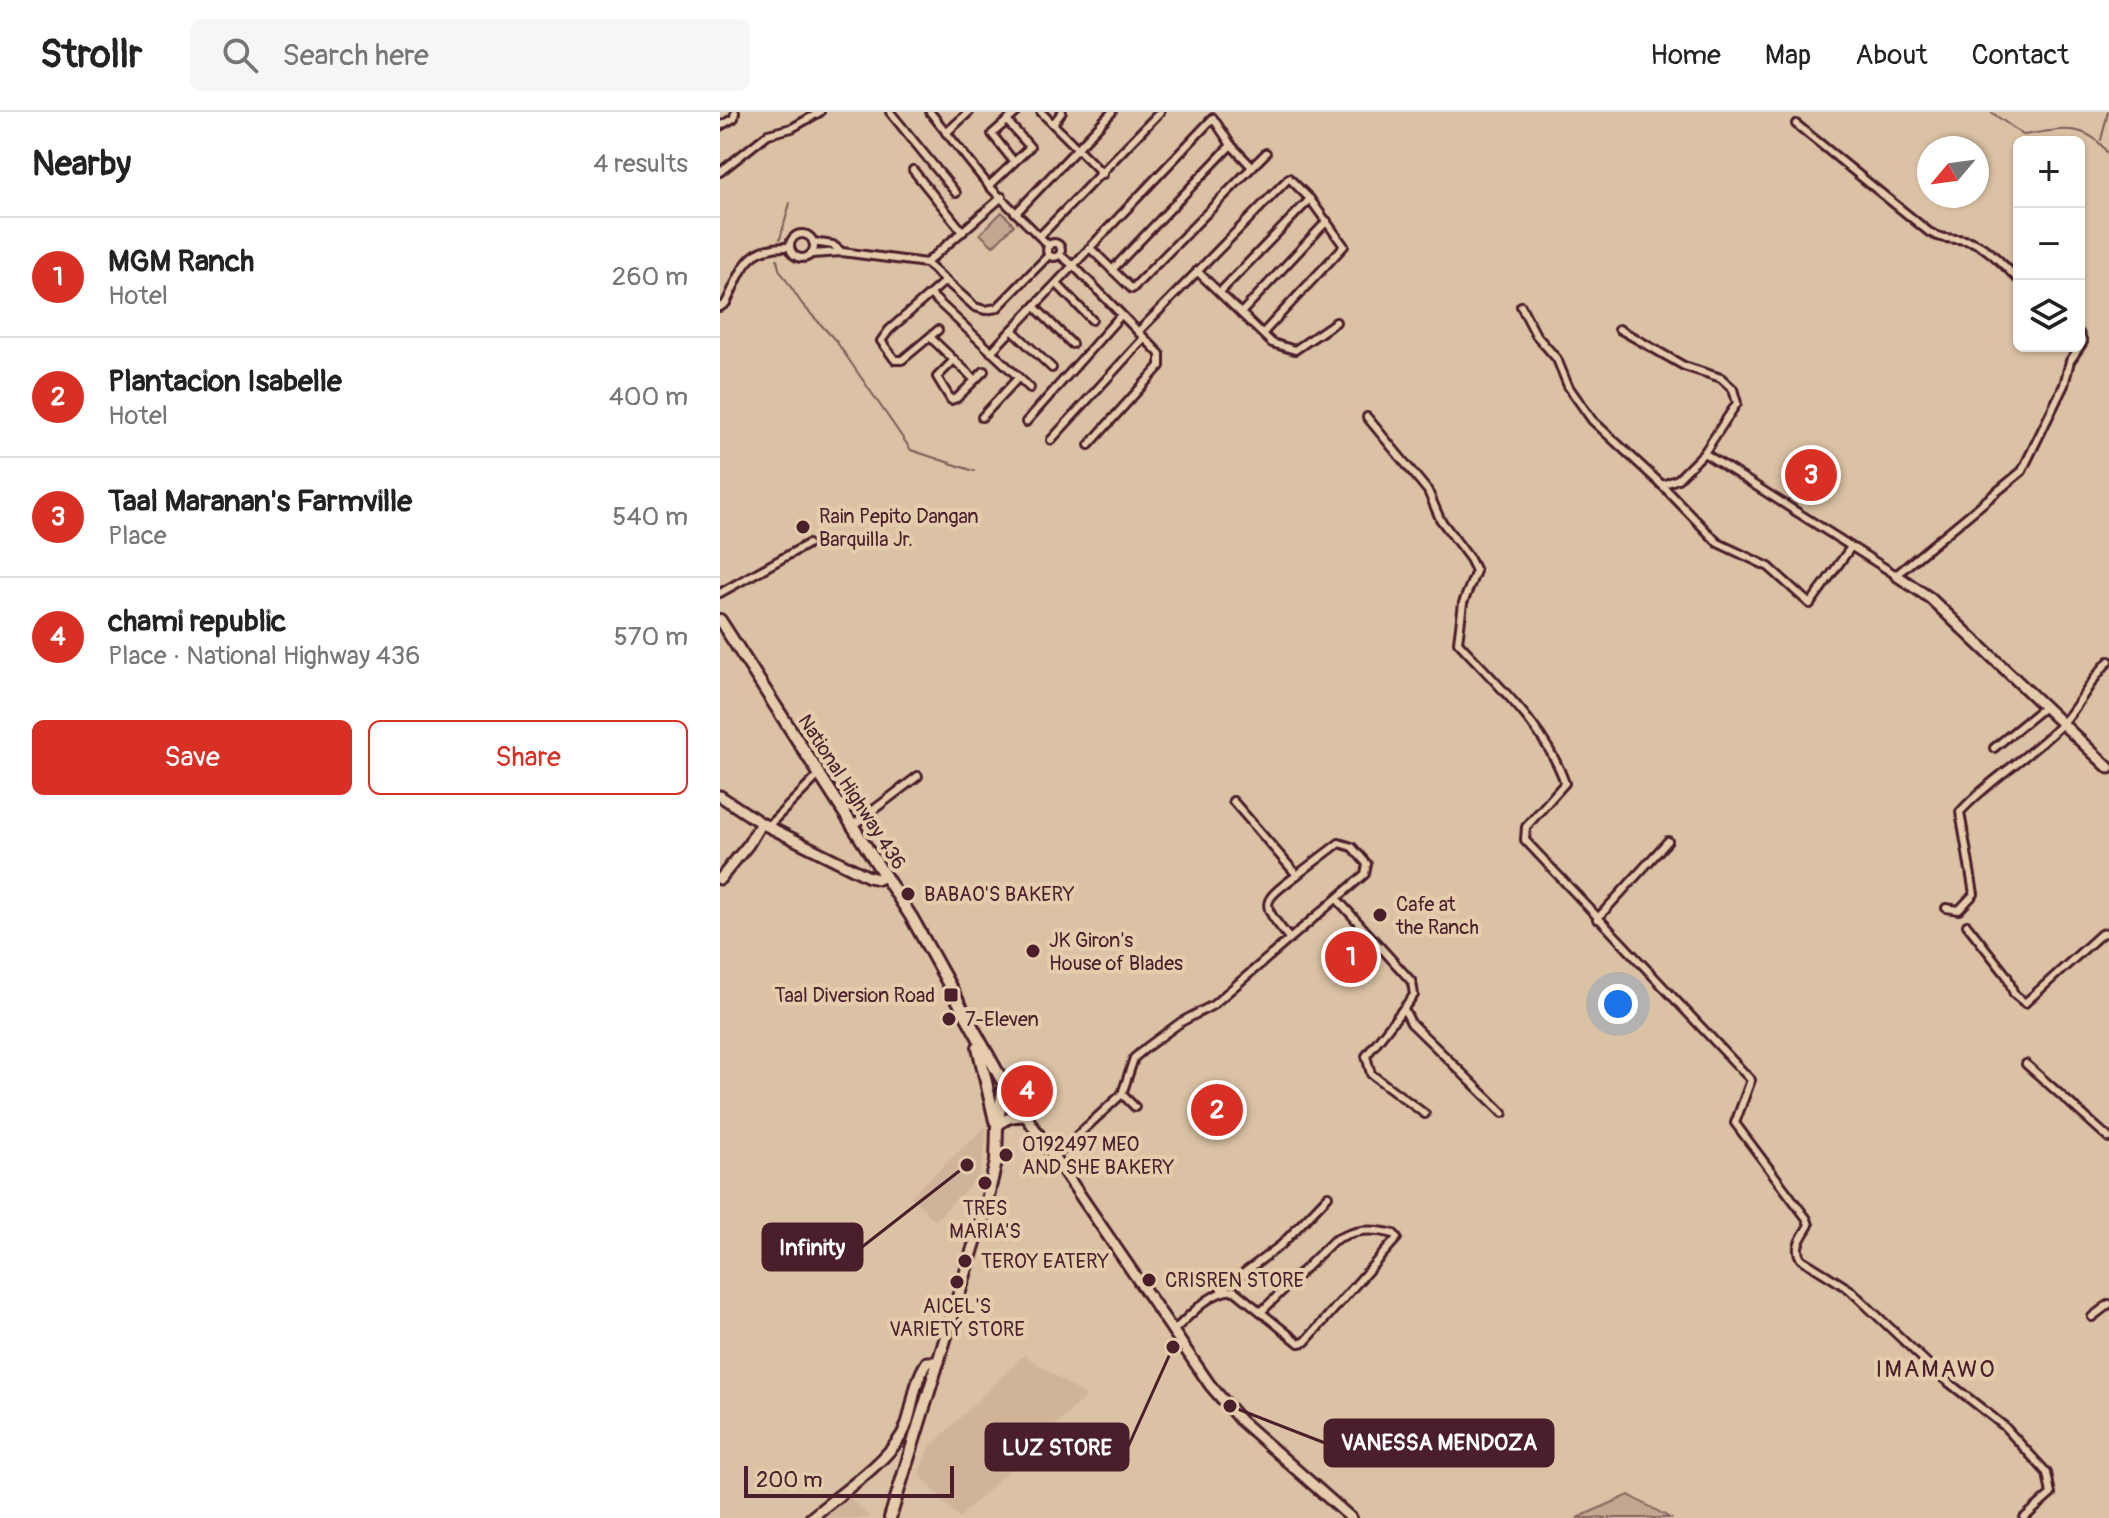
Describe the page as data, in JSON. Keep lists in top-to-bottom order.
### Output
{
  "streets": {
    "main road": ["National Highway 436"]
  },
  "districts": ["IMAMAWO"],
  "places": {
    "other": [
      "Rain Pepito Dangan Barquilla Jr.",
      "BABAO'S BAKERY",
      "Cafe at the Ranch",
      "JK Giron's House of Blades",
      "7-Eleven",
      "0192497 MEO AND SHE BAKERY",
      "Infinity",
      "TRES MARIA'S",
      "TEROY EATERY",
      "CRISREN STORE",
      "AICEL'S VARIETY STORE",
      "LUZ STORE",
      "VANESSA MENDOZA"
    ],
    "transit": ["Taal Diversion Road"]
  },
  "scale_bar": "200 m",
  "north": "bottom left",
  "page": {
    "header": "Strollr",
    "search": "Search here",
    "nav": [
      "Home",
      "Map",
      "About",
      "Contact"
    ],
    "heading": ["Nearby", "4 results"],
    "map_buttons": ["+", "−"],
    "list": [
      {
        "mark": "1",
        "name": "MGM Ranch",
        "note": "Hotel",
        "value": "260 m"
      },
      {
        "mark": "2",
        "name": "Plantacion Isabelle",
        "note": "Hotel",
        "value": "400 m"
      },
      {
        "mark": "3",
        "name": "Taal Maranan's Farmville",
        "note": "Place",
        "value": "540 m"
      },
      {
        "mark": "4",
        "name": "chami republic",
        "note": "Place · National Highway 436",
        "value": "570 m"
      }
    ],
    "pins": [
      "3",
      "1",
      "4",
      "2"
    ],
    "buttons": ["Save", "Share"],
    "scale": "200 m"
  }
}
